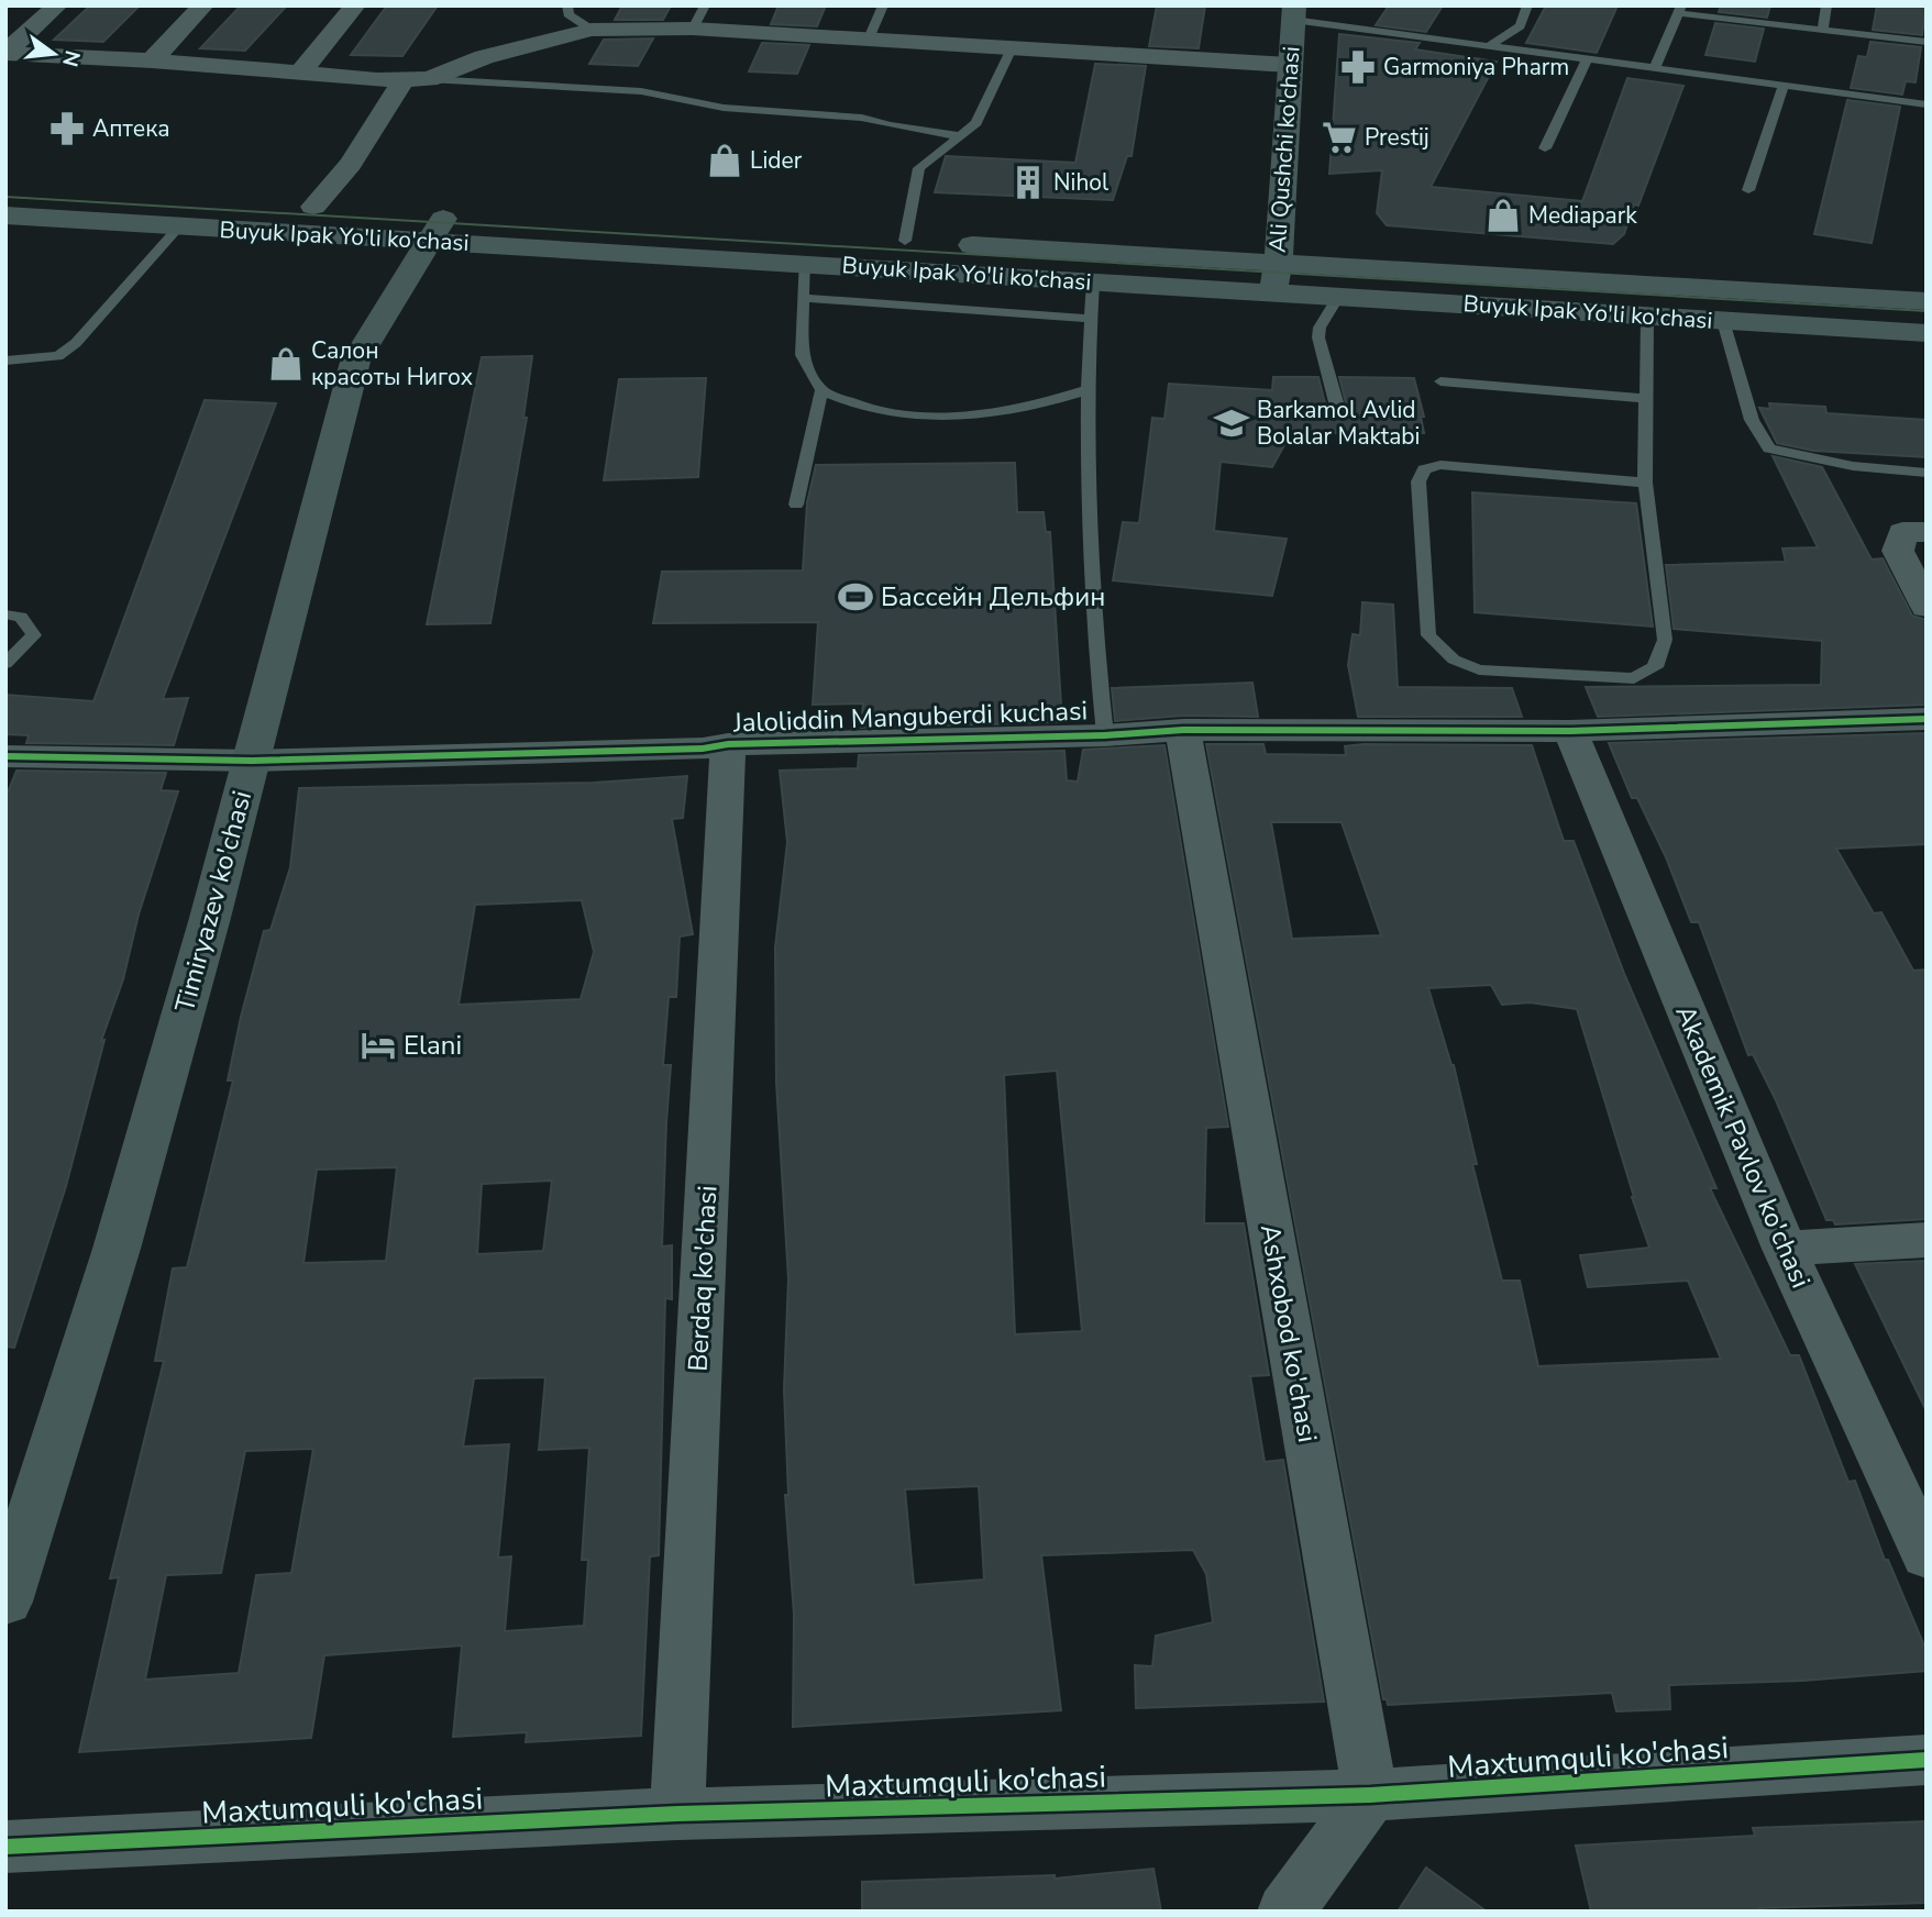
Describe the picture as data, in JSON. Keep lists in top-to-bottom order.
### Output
{
  "streets": {
    "main road": ["Ali Qushchi ko'chasi", "Buyuk Ipak Yo'li ko'chasi", "Timiryazev ko'chasi"],
    "street": [
      "Jaloliddin Manguberdi kuchasi",
      "Akademik Pavlov ko'chasi",
      "Berdaq ko'chasi",
      "Ashxobod ko'chasi",
      "Maxtumquli ko'chasi"
    ]
  },
  "crossings": [
    ["Ali Qushchi ko'chasi", "Buyuk Ipak Yo'li ko'chasi"],
    ["Buyuk Ipak Yo'li ko'chasi", "Timiryazev ko'chasi"],
    ["Jaloliddin Manguberdi kuchasi", "Timiryazev ko'chasi"],
    ["Jaloliddin Manguberdi kuchasi", "Akademik Pavlov ko'chasi"],
    ["Jaloliddin Manguberdi kuchasi", "Berdaq ko'chasi"],
    ["Jaloliddin Manguberdi kuchasi", "Ashxobod ko'chasi"],
    ["Berdaq ko'chasi", "Maxtumquli ko'chasi"],
    ["Ashxobod ko'chasi", "Maxtumquli ko'chasi"]
  ],
  "places": {
    "pharmacy": ["Garmoniya Pharm", "Аптека"],
    "supermarket": ["Prestij"],
    "shop": ["Lider", "Mediapark", "Салон красоты Нигох"],
    "building": ["Nihol"],
    "school or university": ["Barkamol Avlid Bolalar Maktabi"],
    "sports": ["Бассейн Дельфин"],
    "hotel": ["Elani"]
  },
  "north": "right"
}
